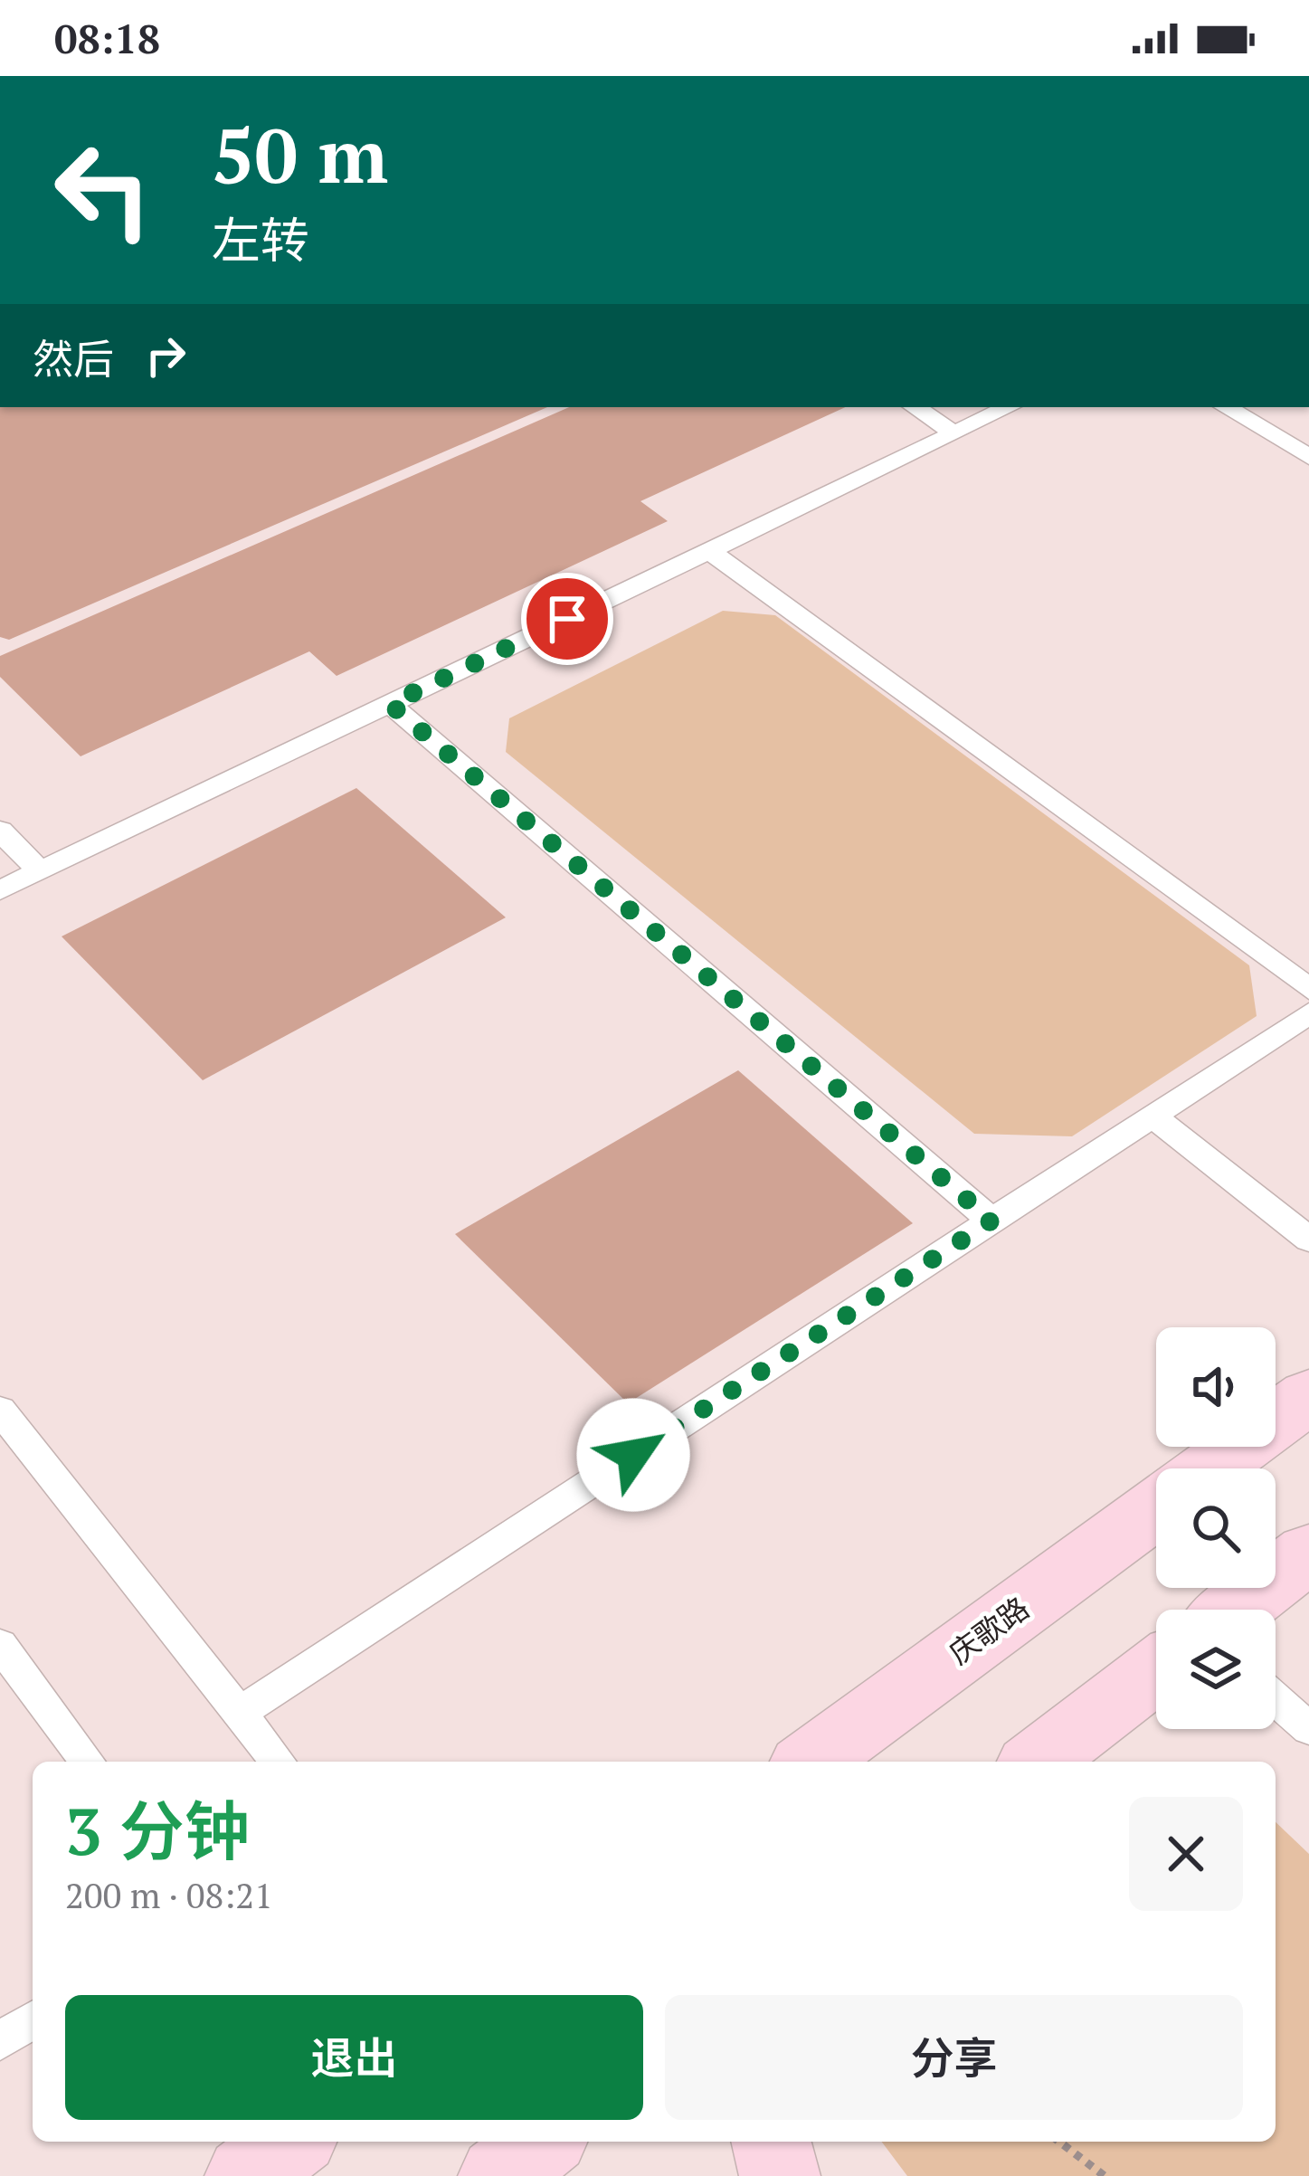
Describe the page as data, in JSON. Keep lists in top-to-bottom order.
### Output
{
  "streets": {
    "street": ["庆歌路"]
  },
  "page": {
    "status": "08:18",
    "turn": ["50 m", "左转"],
    "then": "然后",
    "heading": ["3 分钟", "200 m · 08:21"],
    "buttons": ["退出", "分享"]
  }
}
